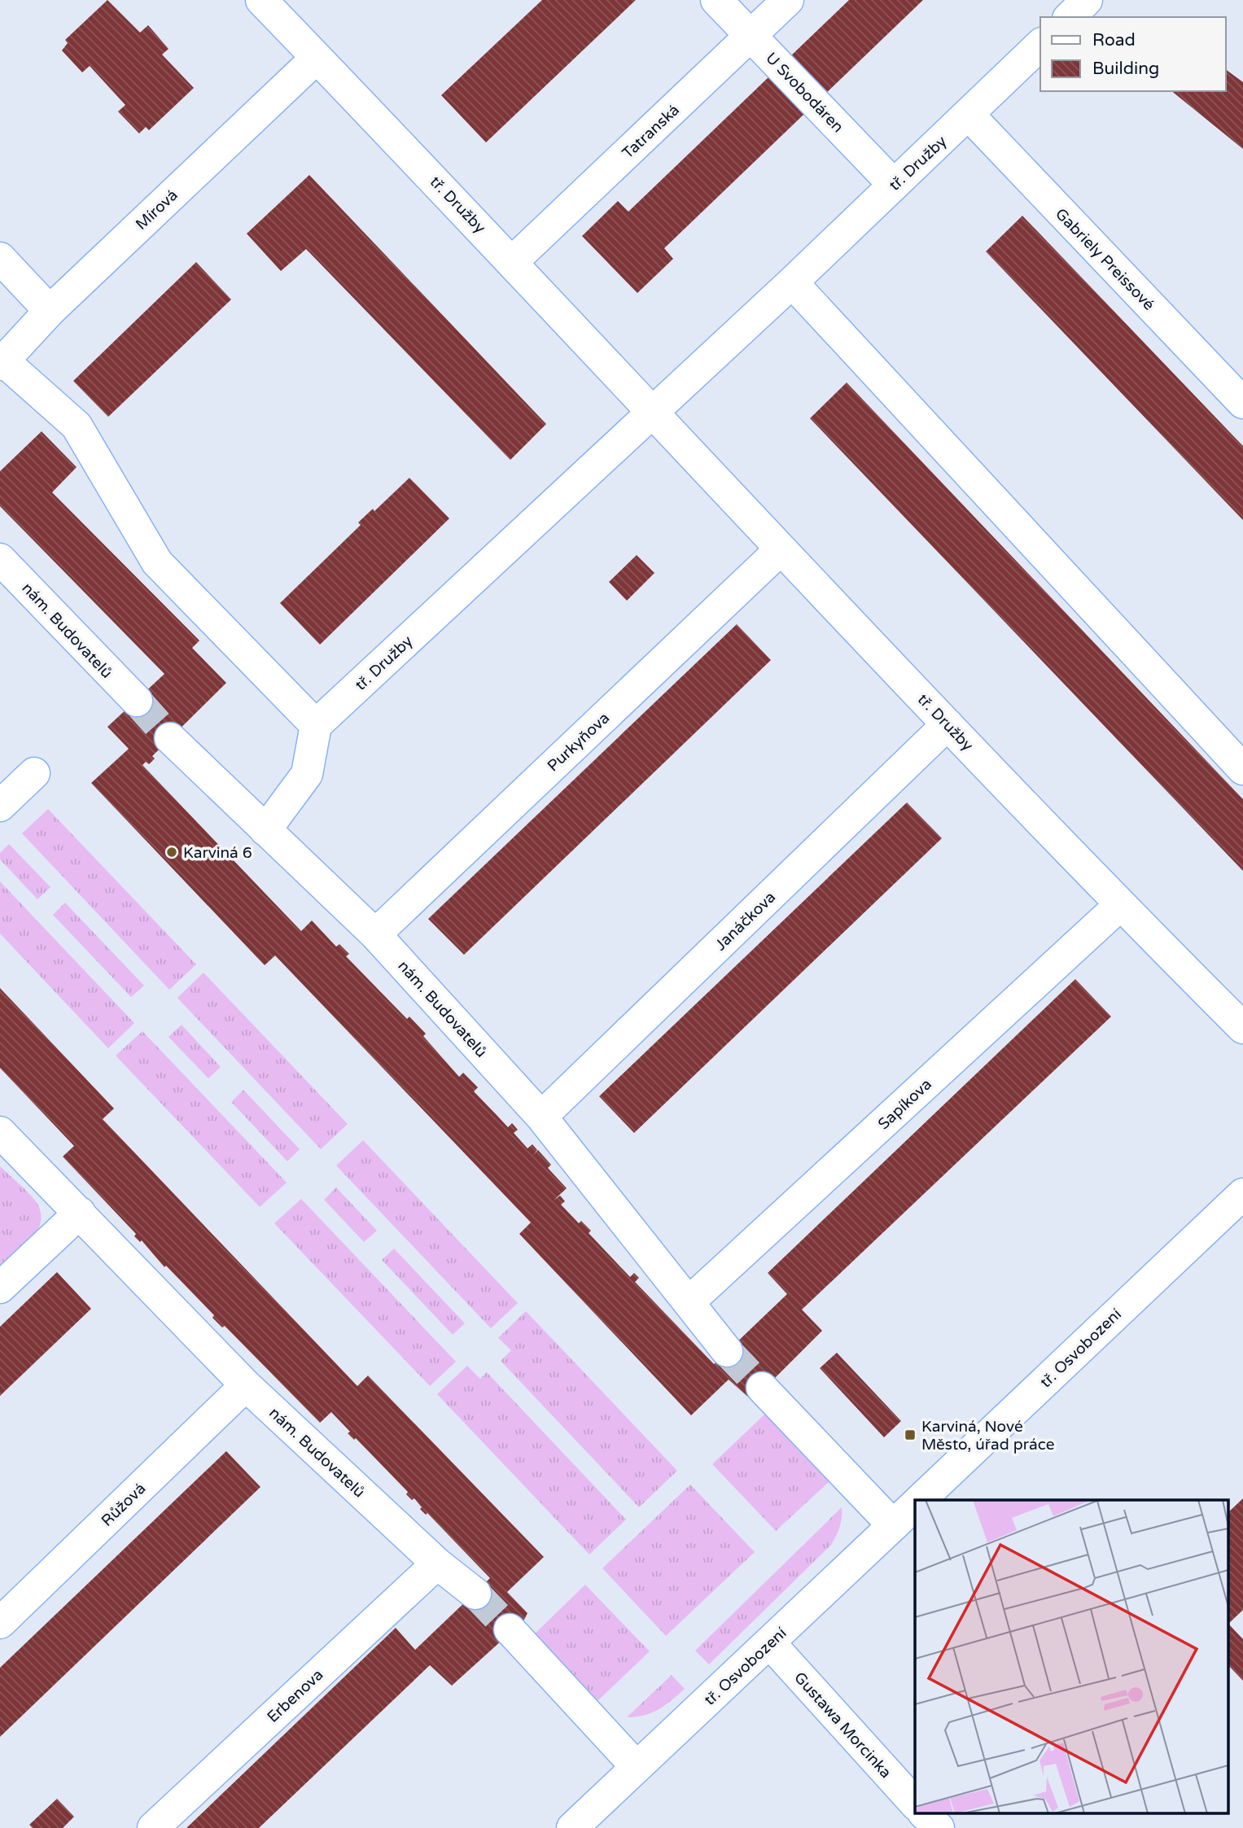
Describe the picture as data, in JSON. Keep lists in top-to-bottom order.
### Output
{
  "streets": {
    "street": [
      "U Svobodáren",
      "Tatranská",
      "tř. Družby",
      "Mírová",
      "Gabriely Preissové",
      "nám. Budovatelů",
      "Purkyňova",
      "Janáčkova",
      "Sapíkova",
      "tř. Osvobození",
      "Růžová",
      "Erbenova",
      "Gustawa Morcinka"
    ]
  },
  "crossings": [
    ["U Svobodáren", "Tatranská"],
    ["U Svobodáren", "tř. Družby"],
    ["Tatranská", "tř. Družby"],
    ["tř. Družby", "Mírová"],
    ["tř. Družby", "Gabriely Preissové"],
    ["tř. Družby", "Purkyňova"],
    ["tř. Družby", "Janáčkova"],
    ["tř. Družby", "Sapíkova"],
    ["nám. Budovatelů", "Purkyňova"],
    ["nám. Budovatelů", "Janáčkova"],
    ["nám. Budovatelů", "Sapíkova"],
    ["nám. Budovatelů", "Růžová"],
    ["nám. Budovatelů", "Erbenova"],
    ["tř. Osvobození", "Gustawa Morcinka"]
  ],
  "places": {
    "other": ["Karviná 6"],
    "transit": ["Karviná, Nové Město, úřad práce"]
  },
  "legend": ["Road", "Building"]
}
